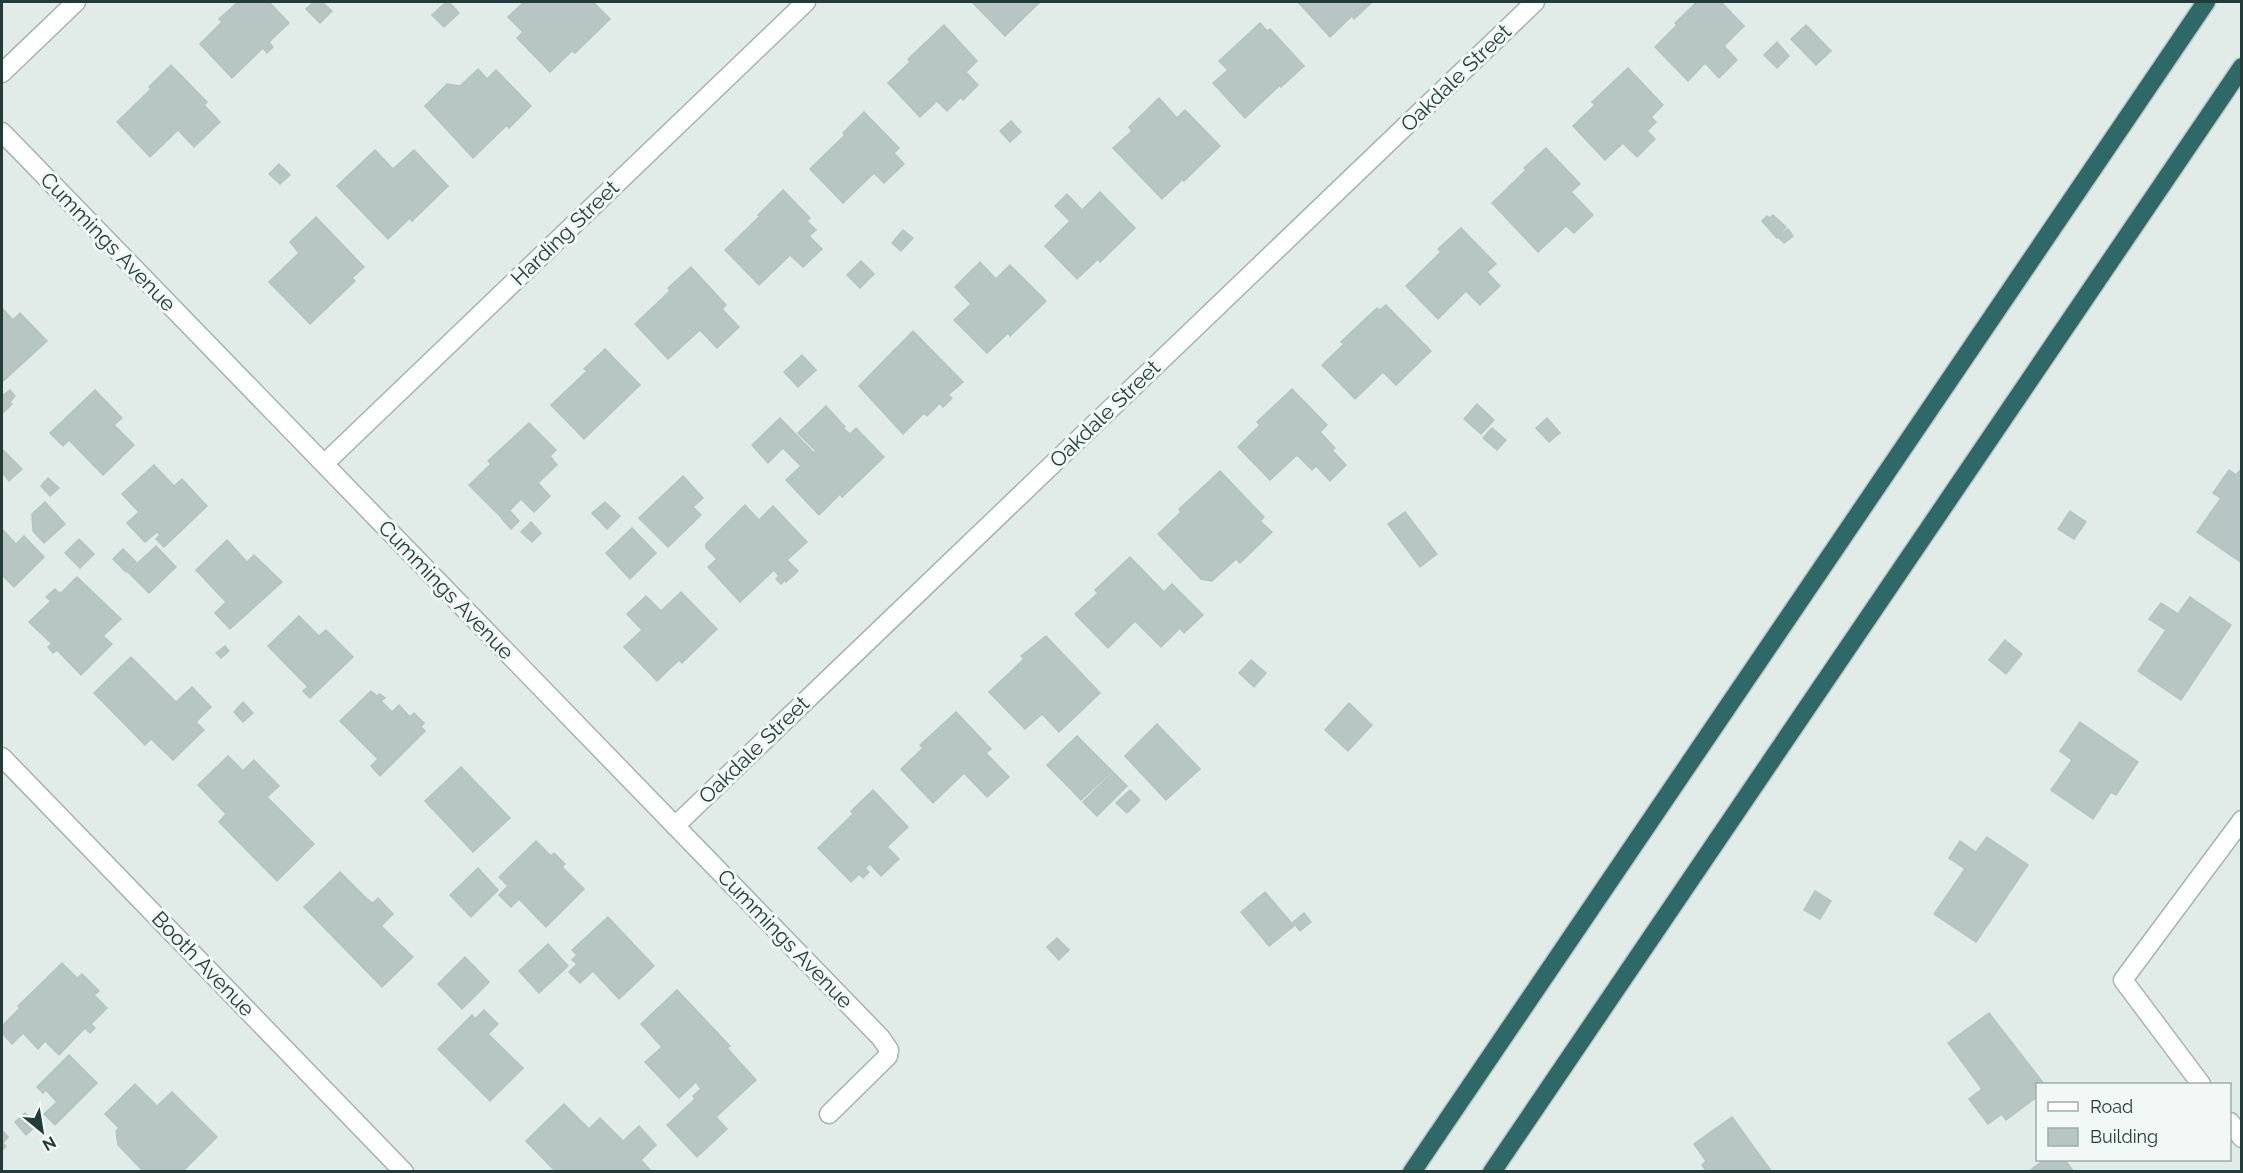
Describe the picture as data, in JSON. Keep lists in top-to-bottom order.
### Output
{
  "streets": {
    "street": [
      "Oakdale Street",
      "Harding Street",
      "Cummings Avenue",
      "Booth Avenue"
    ]
  },
  "crossings": [
    ["Oakdale Street", "Cummings Avenue"],
    ["Harding Street", "Cummings Avenue"]
  ],
  "legend": ["Road", "Building"],
  "north": "bottom right"
}
